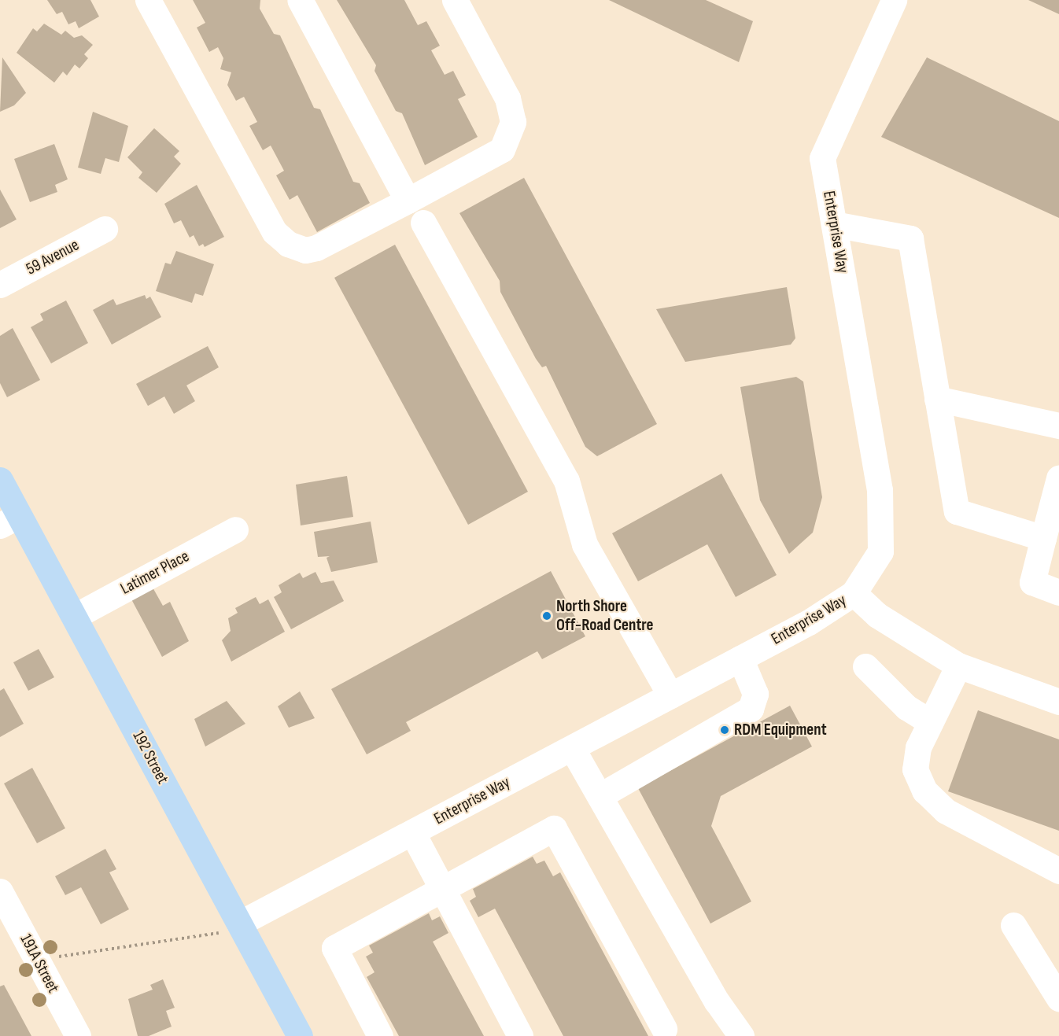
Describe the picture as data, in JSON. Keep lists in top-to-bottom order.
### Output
{
  "streets": {
    "main road": ["192 Street"],
    "street": [
      "Enterprise Way",
      "59 Avenue",
      "Latimer Place",
      "191A Street"
    ]
  },
  "crossings": [
    ["Enterprise Way", "192 Street"],
    ["Latimer Place", "192 Street"]
  ],
  "places": ["North Shore Off-Road Centre", "RDM Equipment"]
}
